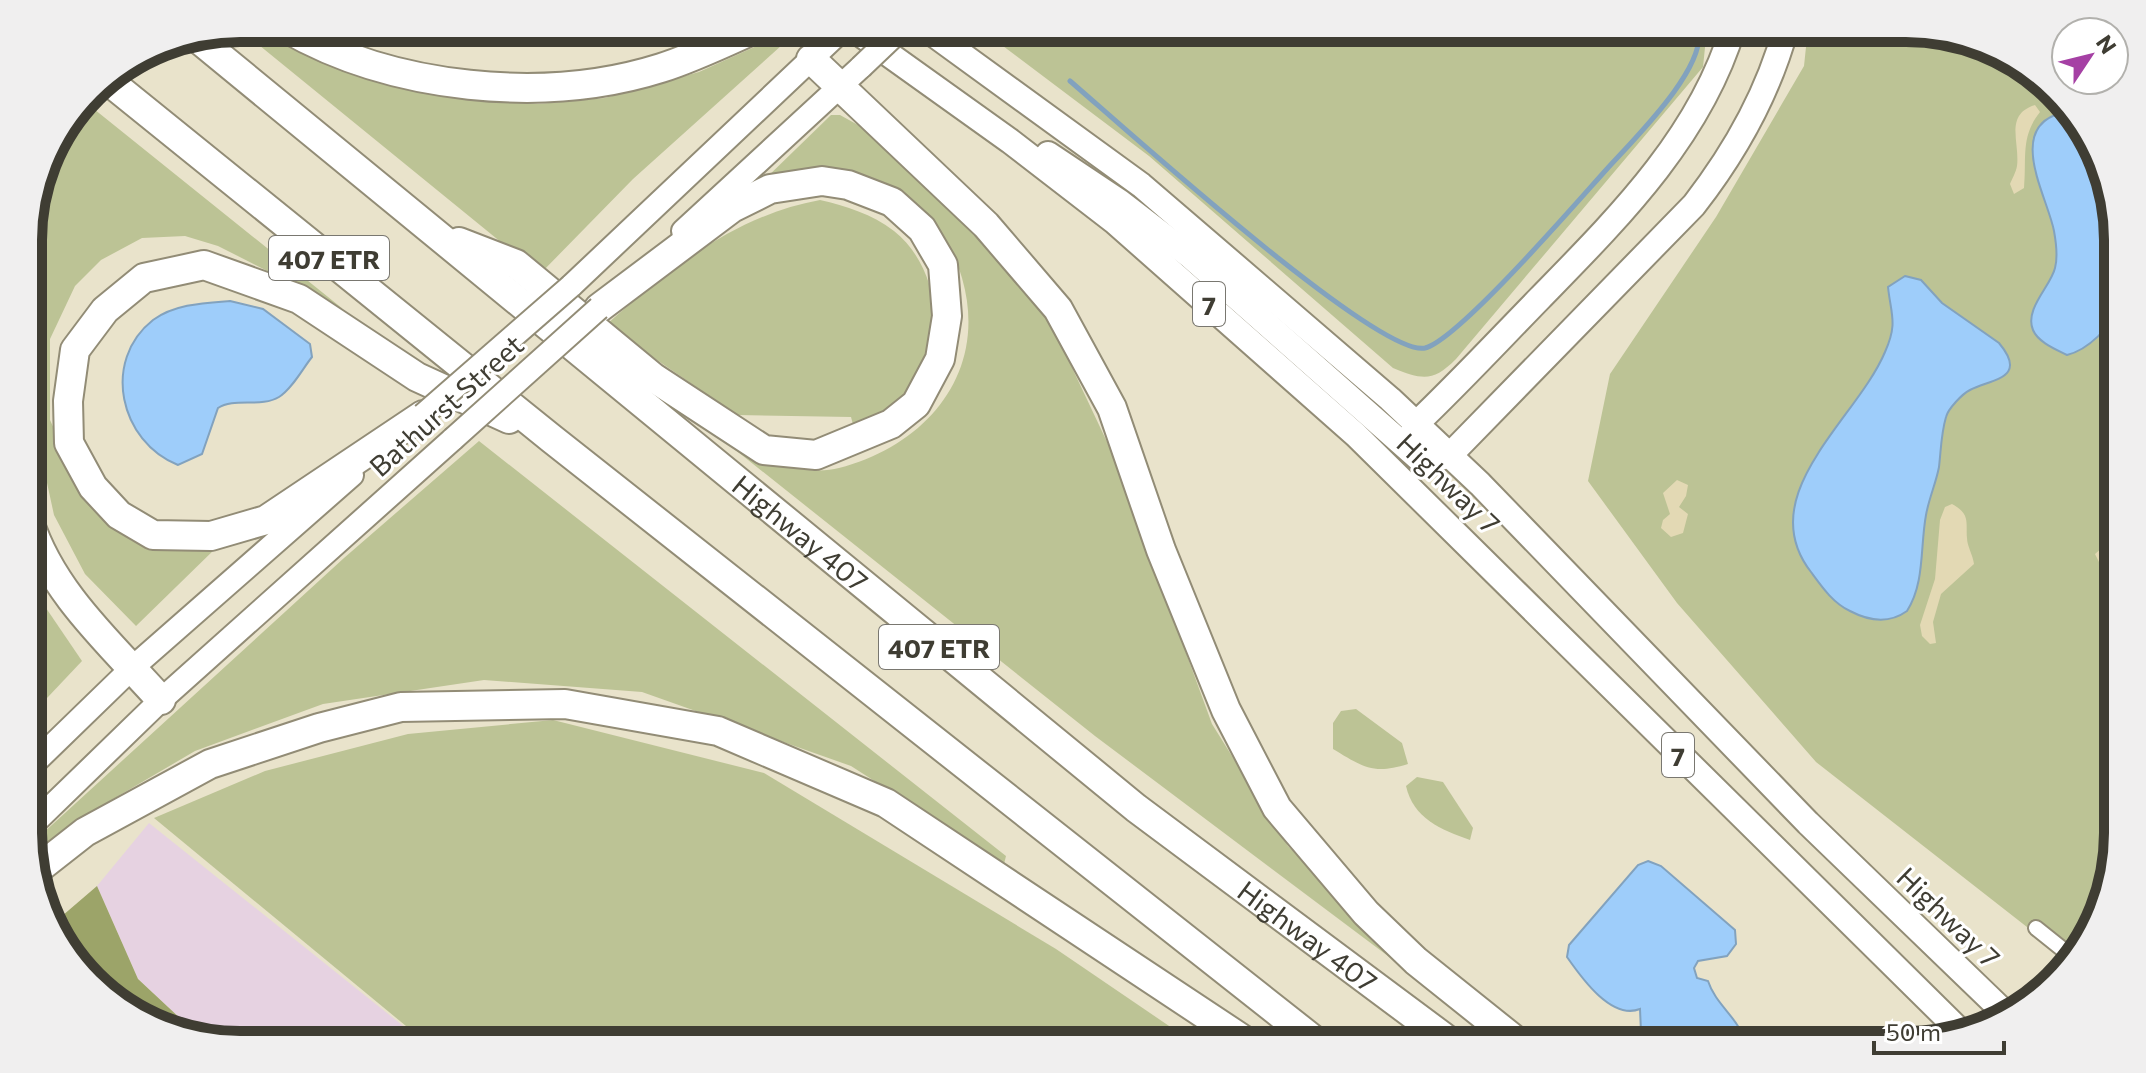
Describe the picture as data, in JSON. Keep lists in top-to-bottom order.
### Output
{
  "streets": {
    "highway": ["407 ETR", "Highway 407"],
    "main road": ["7", "Bathurst Street", "Highway 7"]
  },
  "scale_bar": "50 m",
  "north": "top right"
}
